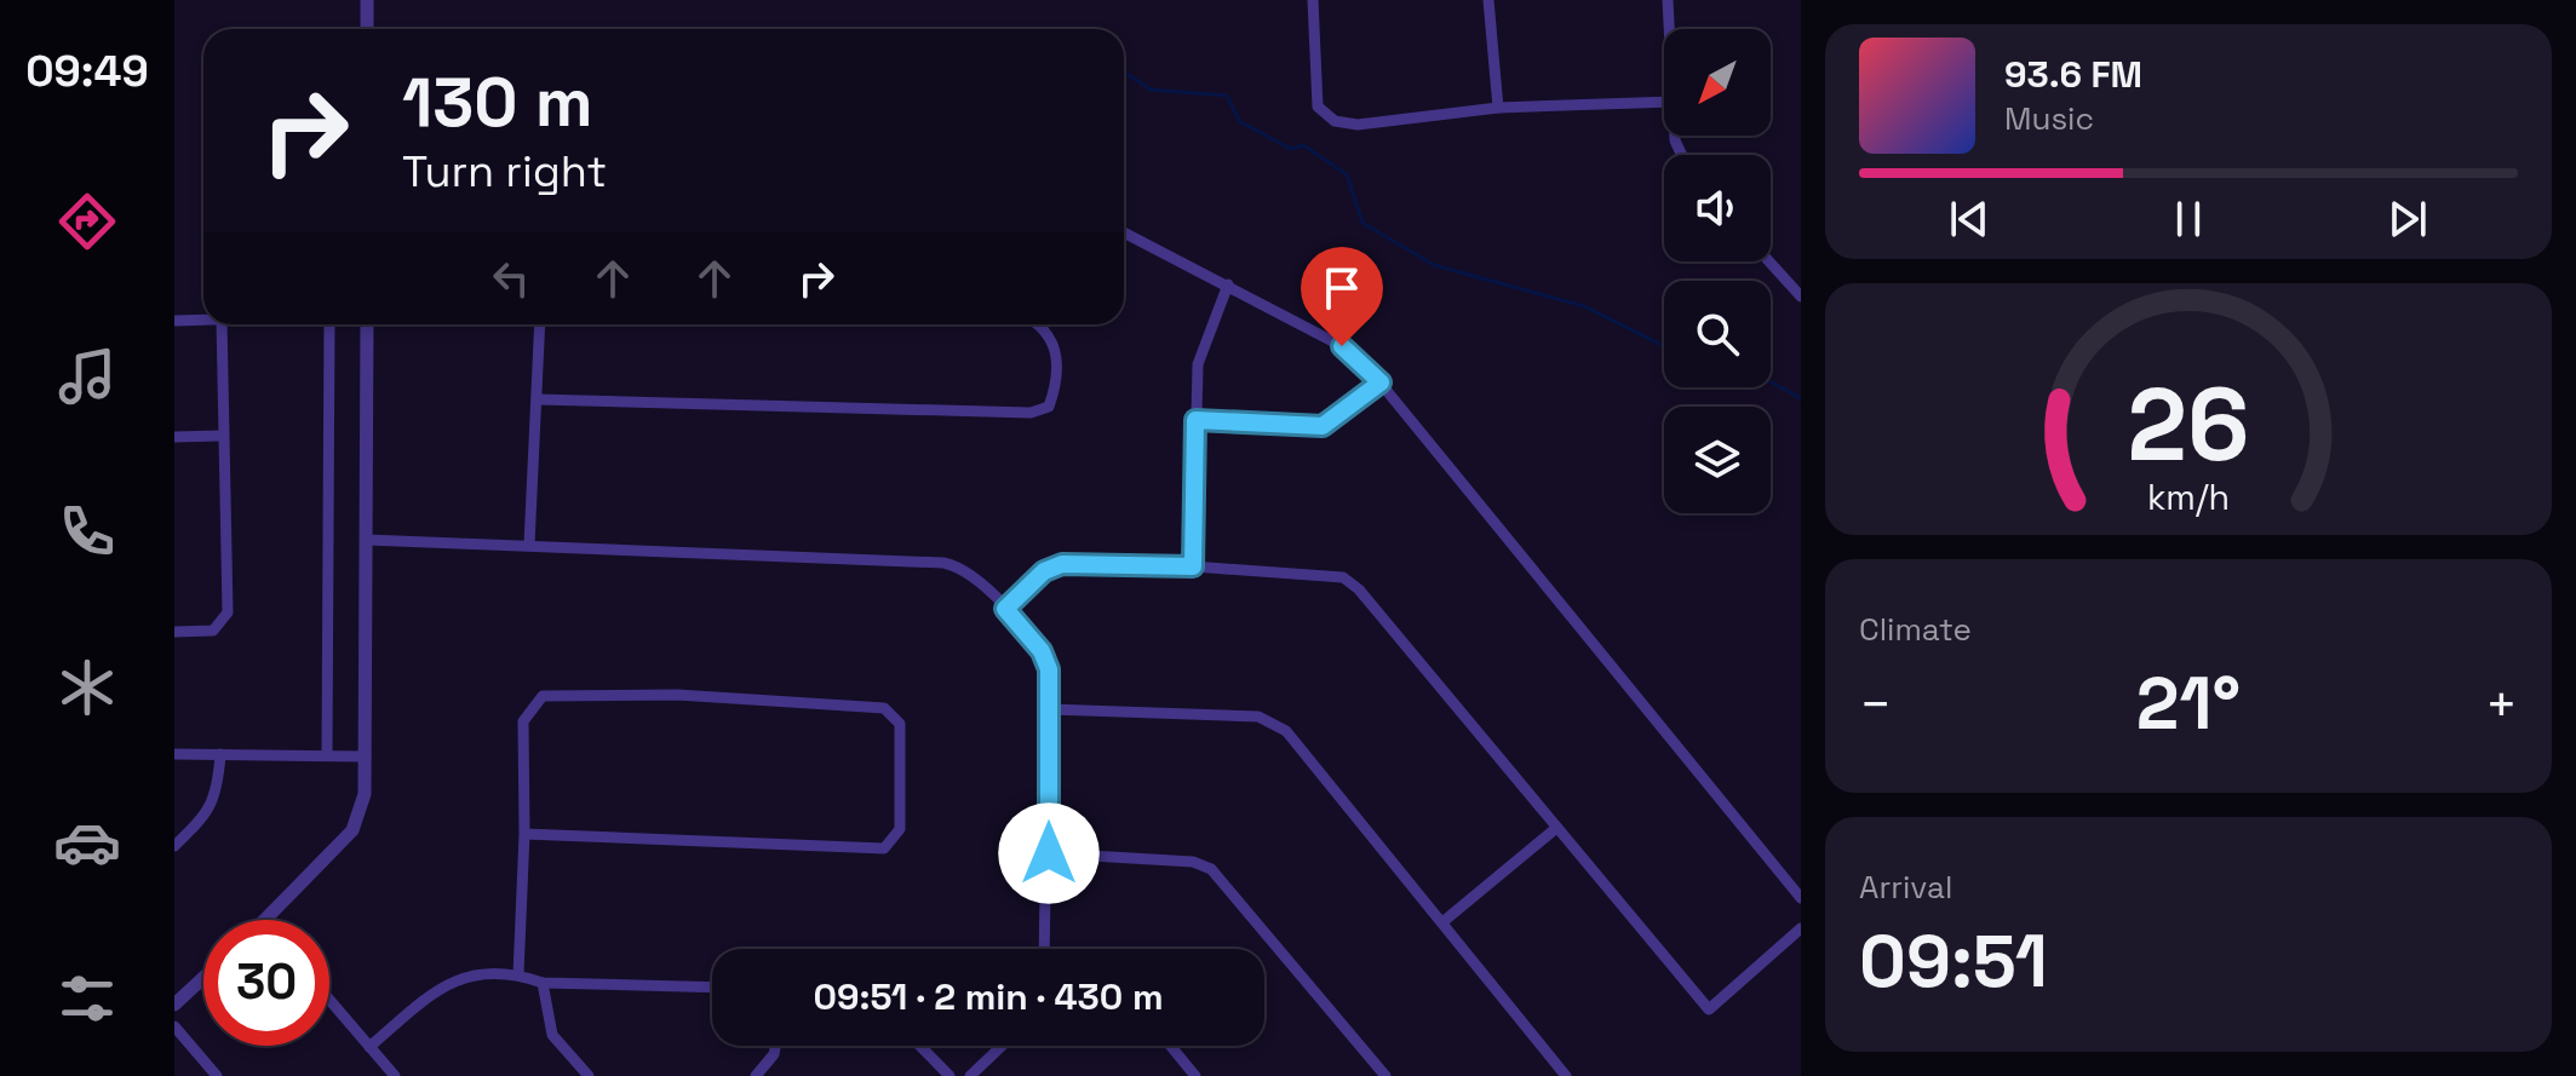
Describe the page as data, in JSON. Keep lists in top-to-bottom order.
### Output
{
  "north": "bottom left",
  "page": {
    "tabs": "09:49",
    "turn": ["130 m", "Turn right"],
    "song": ["93.6 FM", "Music"],
    "tile": [
      "Climate",
      ["Arrival", "09:51"]
    ],
    "heat": ["−", "21°", "+"],
    "limit": "30",
    "trip": "09:51 · 2 min · 430 m",
    "gauge": ["26", "km/h"]
  }
}
